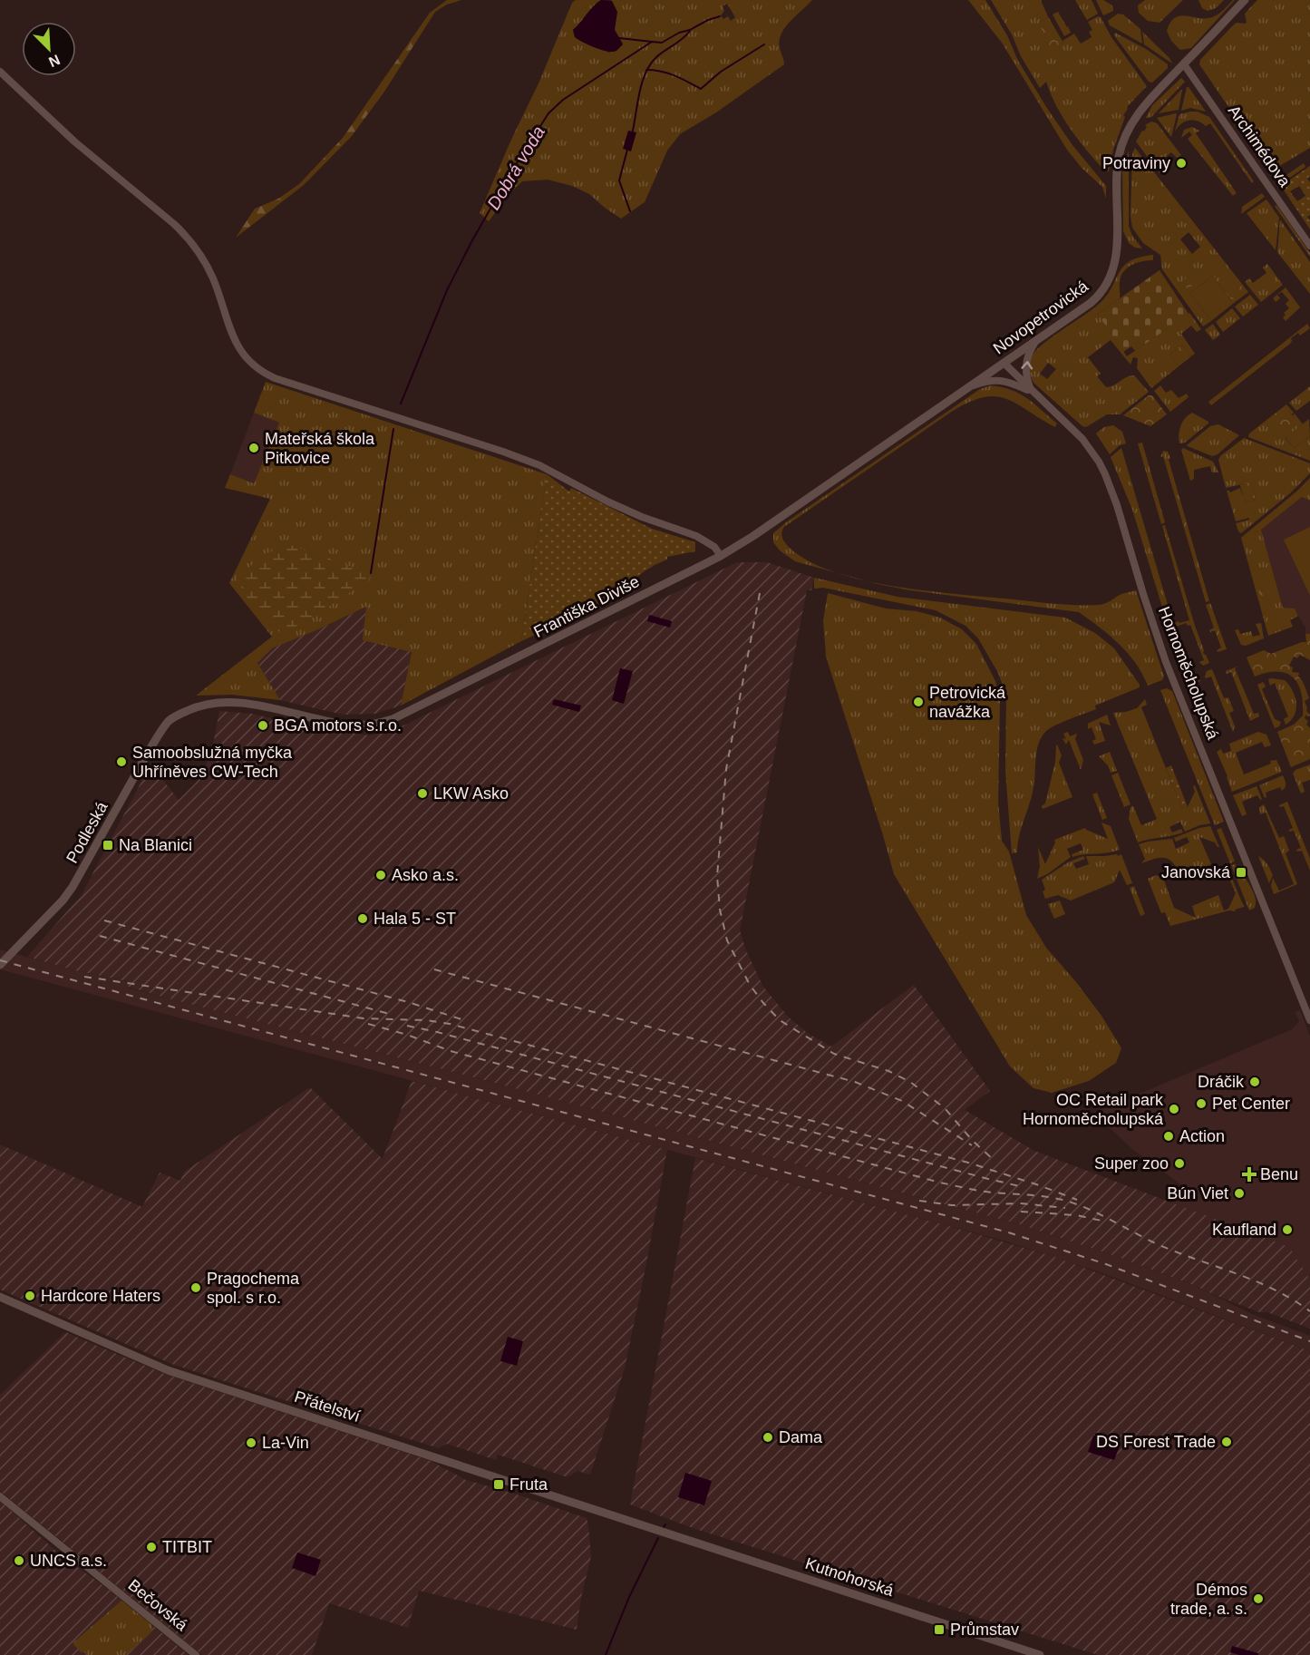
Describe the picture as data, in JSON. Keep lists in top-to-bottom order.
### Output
{
  "streets": {
    "main road": [
      "Novopetrovická",
      "Františka Diviše",
      "Podleská",
      "Přátelství",
      "Kutnohorská"
    ],
    "street": ["Archimédova", "Hornoměcholupská", "Bečovská"]
  },
  "crossings": [
    ["Archimédova", "Novopetrovická"],
    ["Novopetrovická", "Františka Diviše"],
    ["Novopetrovická", "Hornoměcholupská"],
    ["Františka Diviše", "Podleská"],
    ["Přátelství", "Kutnohorská"]
  ],
  "water": ["Dobrá voda"],
  "places": {
    "other": [
      "Potraviny",
      "Mateřská škola Pitkovice",
      "Petrovická navážka",
      "BGA motors s.r.o.",
      "Samoobslužná myčka Uhříněves CW-Tech",
      "LKW Asko",
      "Asko a.s.",
      "Hala 5 - ST",
      "Dráčik",
      "Pet Center",
      "OC Retail park Hornoměcholupská",
      "Action",
      "Super zoo",
      "Bún Viet",
      "Kaufland",
      "Pragochema spol. s r.o.",
      "Hardcore Haters",
      "Dama",
      "DS Forest Trade",
      "La-Vin",
      "TITBIT",
      "UNCS a.s.",
      "Démos trade, a. s."
    ],
    "transit": [
      "Na Blanici",
      "Janovská",
      "Fruta",
      "Průmstav"
    ],
    "health": ["Benu"]
  },
  "north": "bottom right"
}
